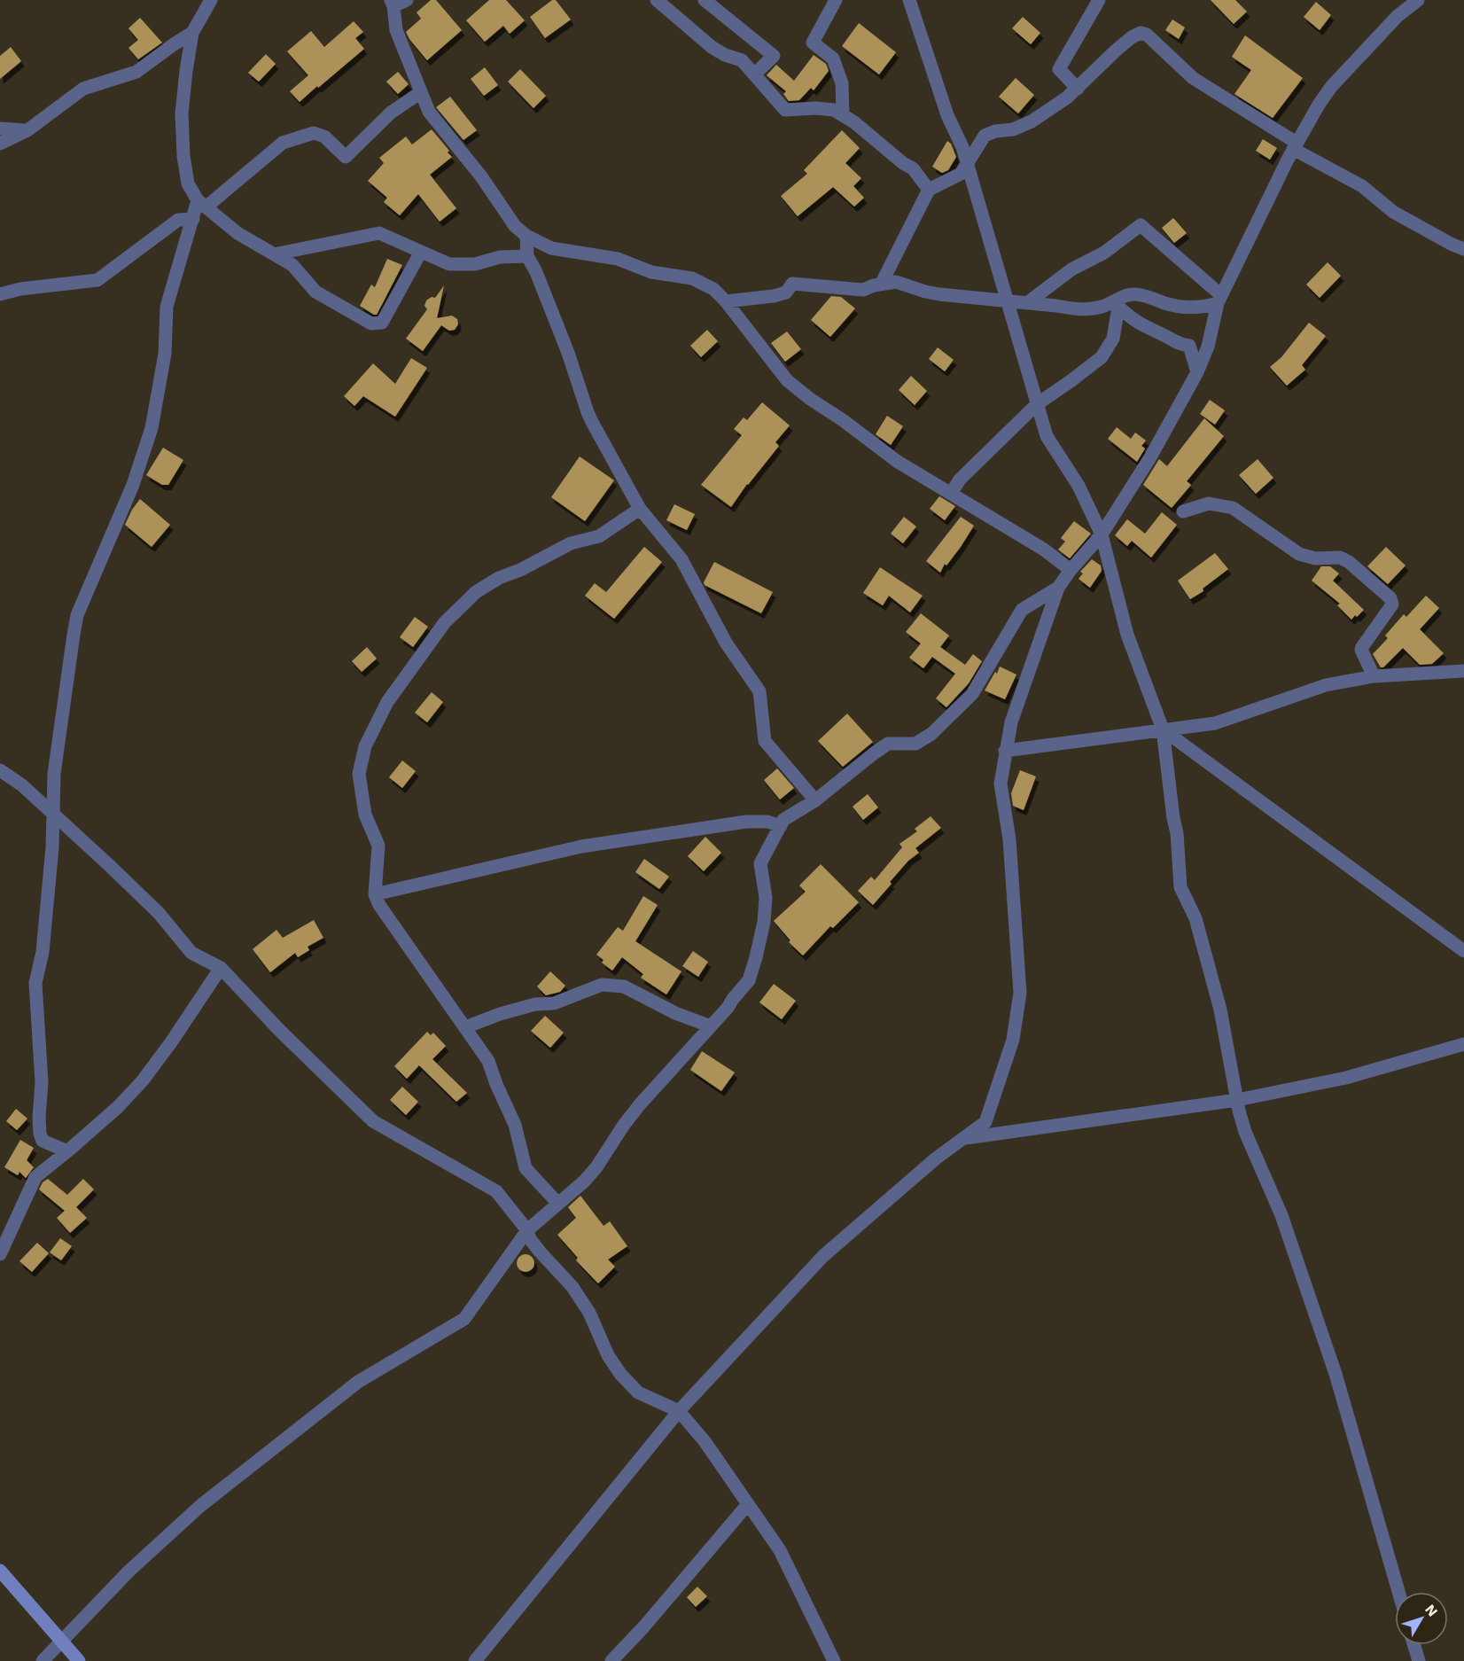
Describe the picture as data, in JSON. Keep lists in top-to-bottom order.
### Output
{
  "north": "top right"
}
